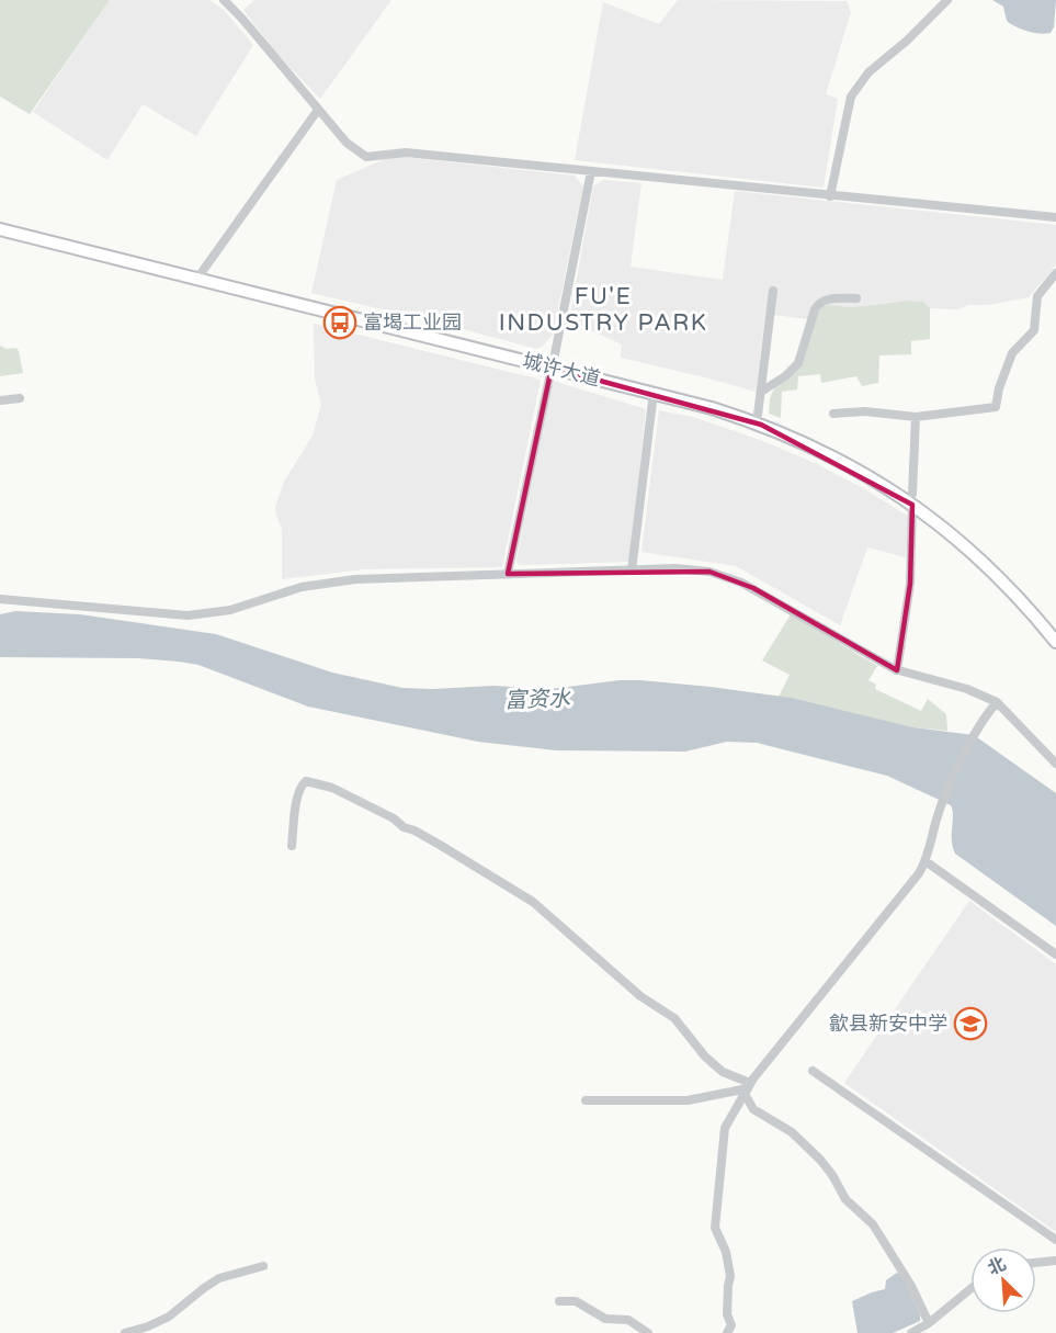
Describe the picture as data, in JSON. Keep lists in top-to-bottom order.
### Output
{
  "streets": {
    "main road": ["城许大道"]
  },
  "districts": ["FU'E INDUSTRY PARK"],
  "water": ["富资水"],
  "places": {
    "bus stop": ["富堨工业园"],
    "school or university": ["歙县新安中学"]
  },
  "north": "top left"
}
